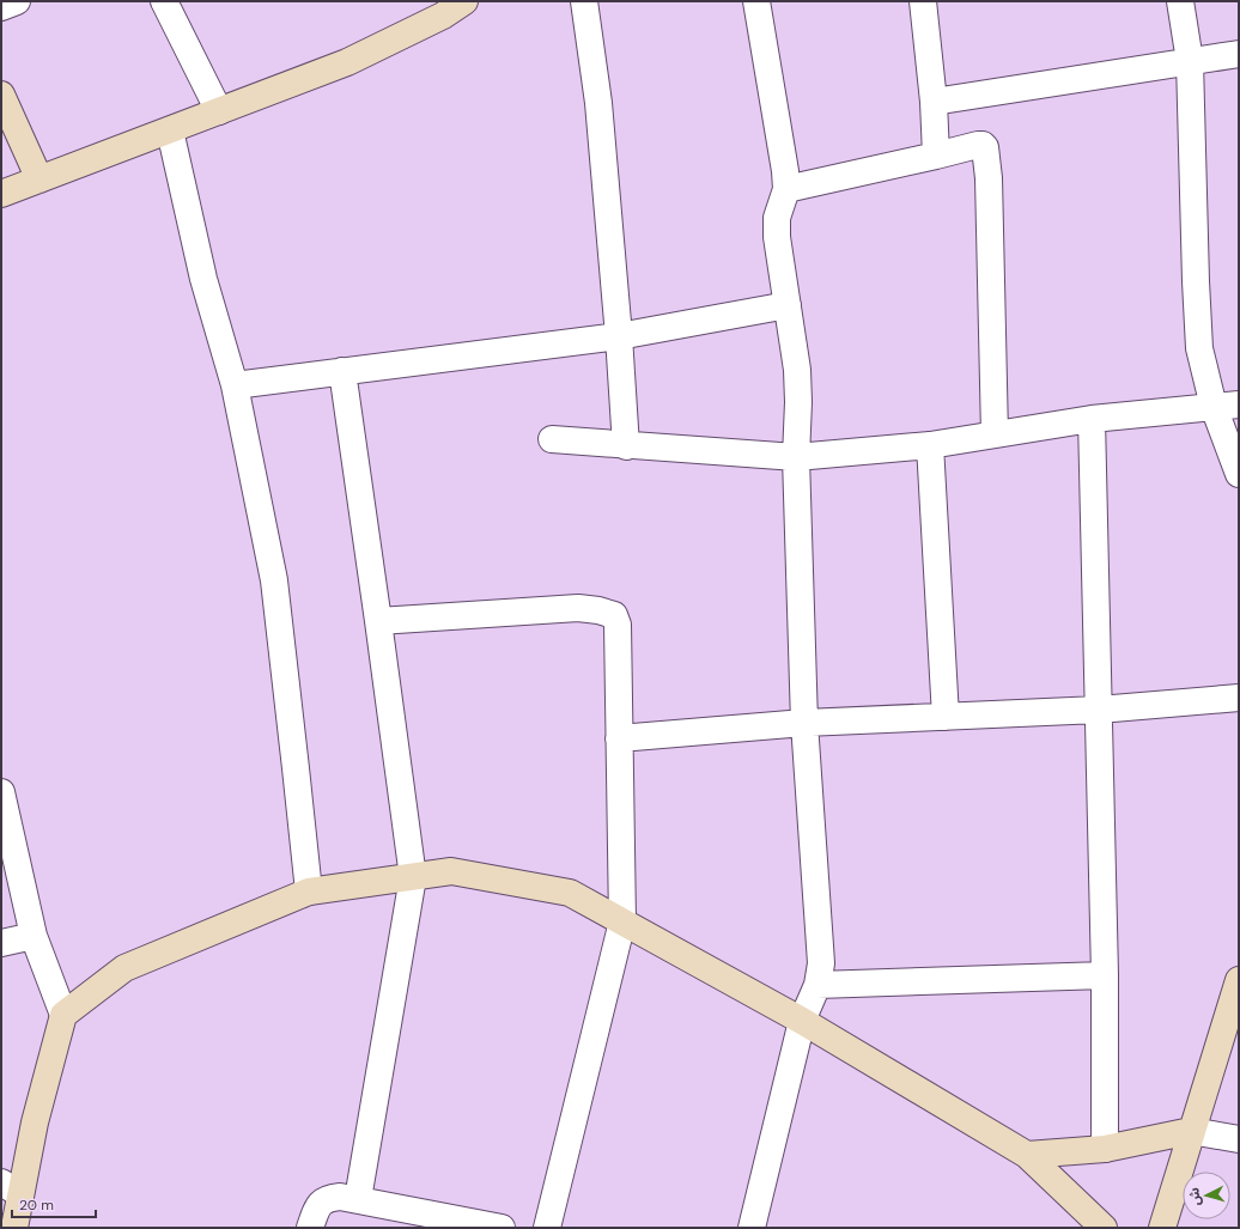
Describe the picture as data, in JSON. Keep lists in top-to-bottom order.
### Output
{
  "scale_bar": "20 m",
  "north": "left"
}
